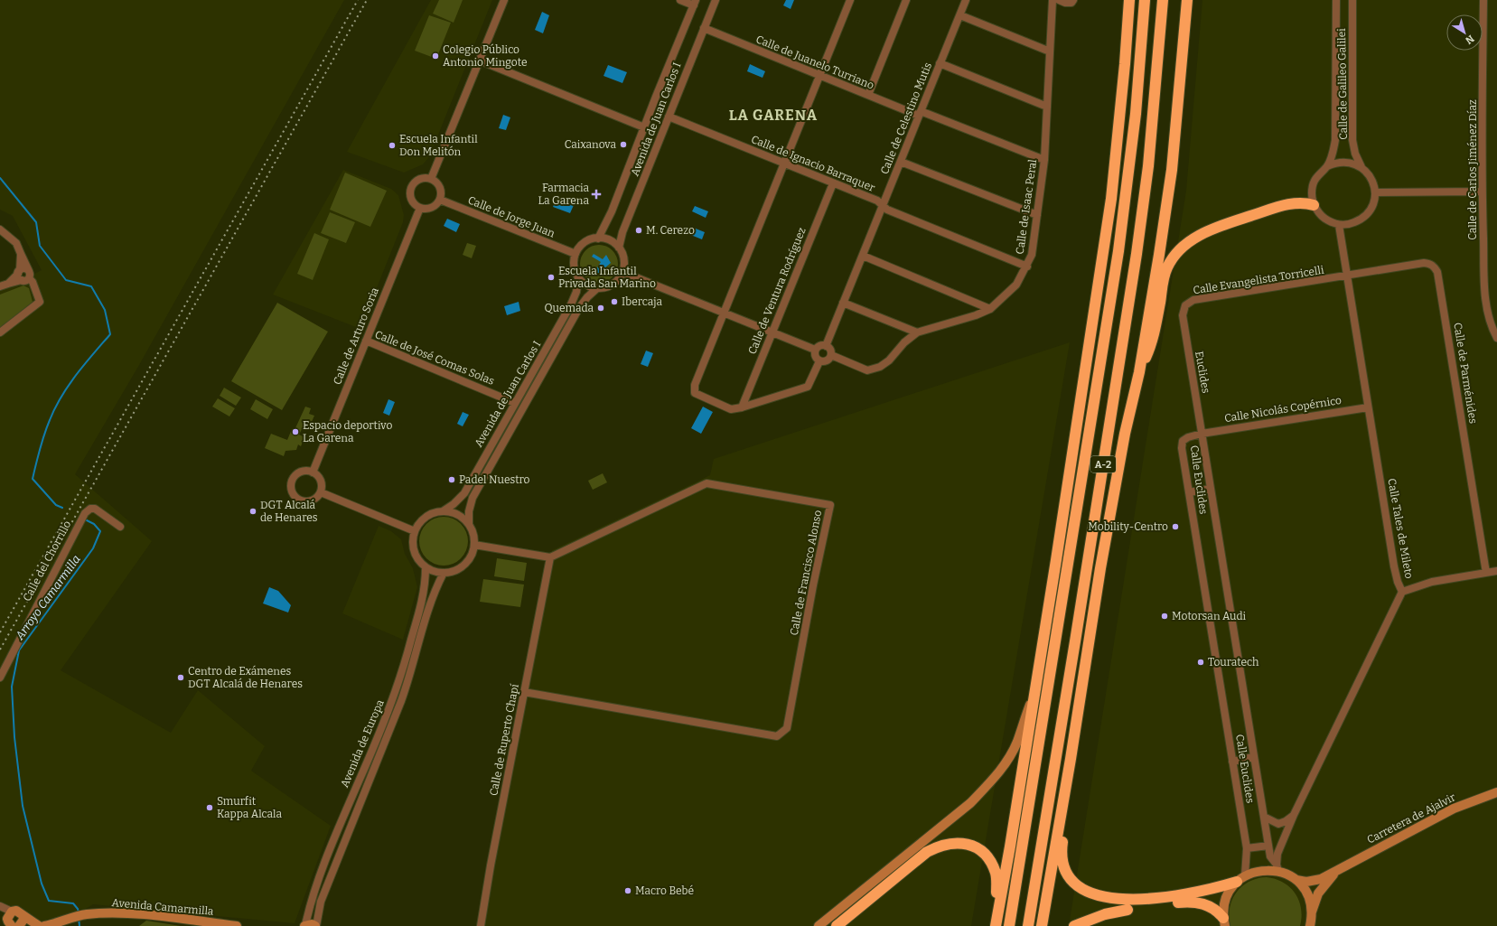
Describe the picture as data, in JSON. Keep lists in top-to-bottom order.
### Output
{
  "streets": {
    "highway": ["A-2"],
    "street": [
      "Calle de Juanelo Turriano",
      "Calle de Galileo Galilei",
      "Calle de Celestino Mutis",
      "Avenida de Juan Carlos I",
      "Calle de Ignacio Barraquer",
      "Calle de Carlos Jiménez Díaz",
      "Calle de Isaac Peral",
      "Calle de Jorge Juan",
      "Calle Evangelista Torricelli",
      "Calle de Ventura Rodríguez",
      "Calle de Arturo Soria",
      "Calle de José Comas Solas",
      "Euclides",
      "Calle de Parménides",
      "Calle Nicolás Copérnico",
      "Calle Euclides",
      "Calle Tales de Mileto",
      "Calle del Chorrillo",
      "Calle de Francisco Alonso",
      "Calle de Ruperto Chapí",
      "Avenida de Europa",
      "Carretera de Ajalvir",
      "Avenida Camarmilla"
    ]
  },
  "crossings": [
    ["Calle de Juanelo Turriano", "Calle de Celestino Mutis"],
    ["Calle de Juanelo Turriano", "Avenida de Juan Carlos I"],
    ["Calle de Juanelo Turriano", "Calle de Isaac Peral"],
    ["Calle de Galileo Galilei", "Calle Tales de Mileto"],
    ["Calle de Celestino Mutis", "Calle de Ignacio Barraquer"],
    ["Calle de Celestino Mutis", "Calle de Isaac Peral"],
    ["Avenida de Juan Carlos I", "Calle de Ignacio Barraquer"],
    ["Avenida de Juan Carlos I", "Calle de Jorge Juan"],
    ["Avenida de Juan Carlos I", "Calle de José Comas Solas"],
    ["Avenida de Juan Carlos I", "Avenida de Europa"],
    ["Calle de Ignacio Barraquer", "Calle de Isaac Peral"],
    ["Calle de Ignacio Barraquer", "Calle de Ventura Rodríguez"],
    ["Calle de Jorge Juan", "Calle de Arturo Soria"],
    ["Calle Evangelista Torricelli", "Euclides"],
    ["Calle Evangelista Torricelli", "Calle de Parménides"],
    ["Calle Evangelista Torricelli", "Calle Tales de Mileto"],
    ["Calle de Arturo Soria", "Calle de José Comas Solas"],
    ["Euclides", "Calle Nicolás Copérnico"],
    ["Euclides", "Calle Euclides"],
    ["Calle de Parménides", "Calle Tales de Mileto"],
    ["Calle Nicolás Copérnico", "Calle Euclides"],
    ["Calle Nicolás Copérnico", "Calle Tales de Mileto"],
    ["Calle Euclides", "Calle Tales de Mileto"],
    ["Calle de Francisco Alonso", "Calle de Ruperto Chapí"]
  ],
  "districts": ["LA GARENA"],
  "water": ["Arroyo Camarmilla"],
  "places": {
    "other": [
      "Colegio Público Antonio Mingote",
      "Caixanova",
      "Escuela Infantil Don Melitón",
      "M. Cerezo",
      "Escuela Infantil Privada San Marino",
      "Ibercaja",
      "Quemada",
      "Espacio deportivo La Garena",
      "Padel Nuestro",
      "DGT Alcalá de Henares",
      "Mobility-Centro",
      "Motorsan Audi",
      "Touratech",
      "Centro de Exámenes DGT Alcalá de Henares",
      "Smurfit Kappa Alcala",
      "Macro Bebé"
    ],
    "health": ["Farmacia La Garena"]
  },
  "north": "bottom right"
}
